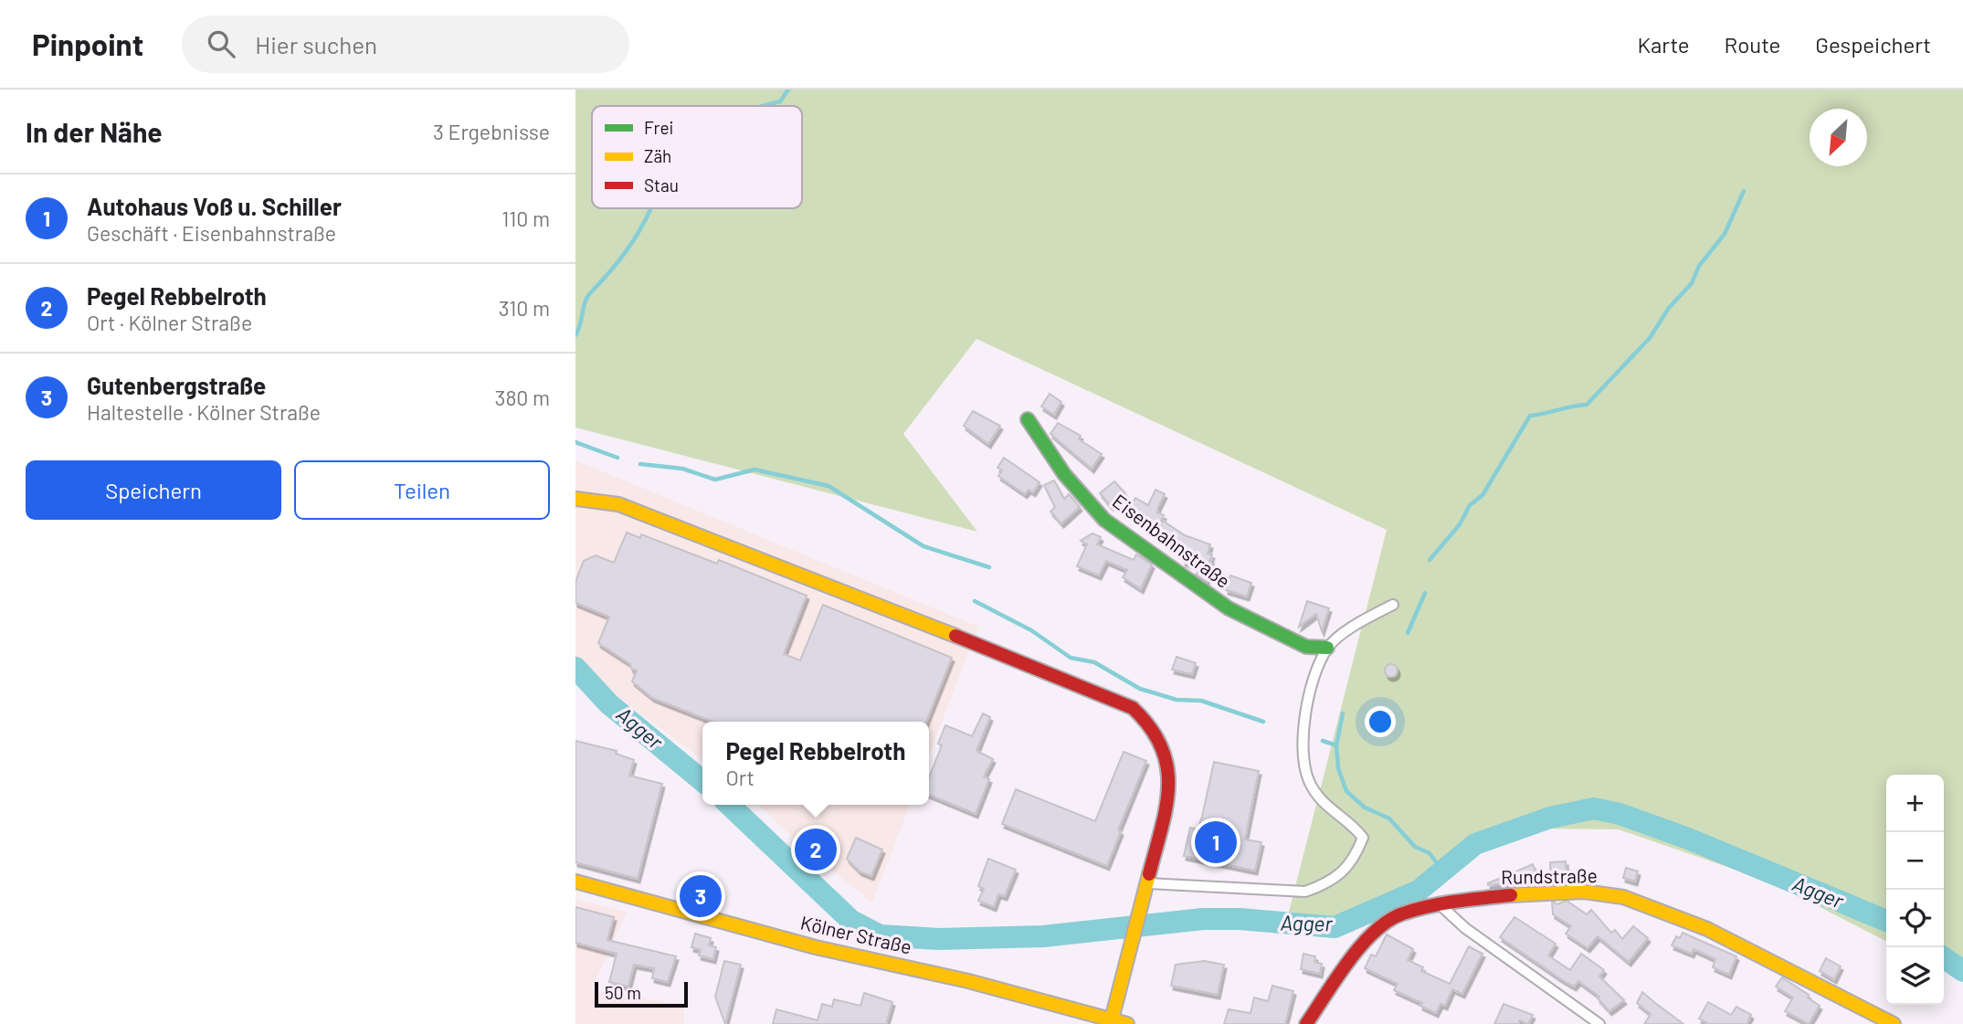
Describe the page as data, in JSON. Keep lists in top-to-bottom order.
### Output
{
  "streets": {
    "street": ["Eisenbahnstraße", "Rundstraße", "Kölner Straße"]
  },
  "water": ["Agger"],
  "legend": ["Frei", "Zäh", "Stau"],
  "scale_bar": "50 m",
  "north": "bottom left",
  "page": {
    "header": "Pinpoint",
    "search": "Hier suchen",
    "nav": ["Karte", "Route", "Gespeichert"],
    "heading": ["In der Nähe", "3 Ergebnisse"],
    "list": [
      {
        "mark": "1",
        "name": "Autohaus Voß u. Schiller",
        "note": "Geschäft · Eisenbahnstraße",
        "value": "110 m"
      },
      {
        "mark": "2",
        "name": "Pegel Rebbelroth",
        "note": "Ort · Kölner Straße",
        "value": "310 m"
      },
      {
        "mark": "3",
        "name": "Gutenbergstraße",
        "note": "Haltestelle · Kölner Straße",
        "value": "380 m"
      }
    ],
    "buttons": ["Speichern", "Teilen"],
    "popup": ["Pegel Rebbelroth", "Ort"],
    "map_buttons": ["+", "−"],
    "pins": ["1", "2", "3"],
    "scale": "50 m"
  }
}
